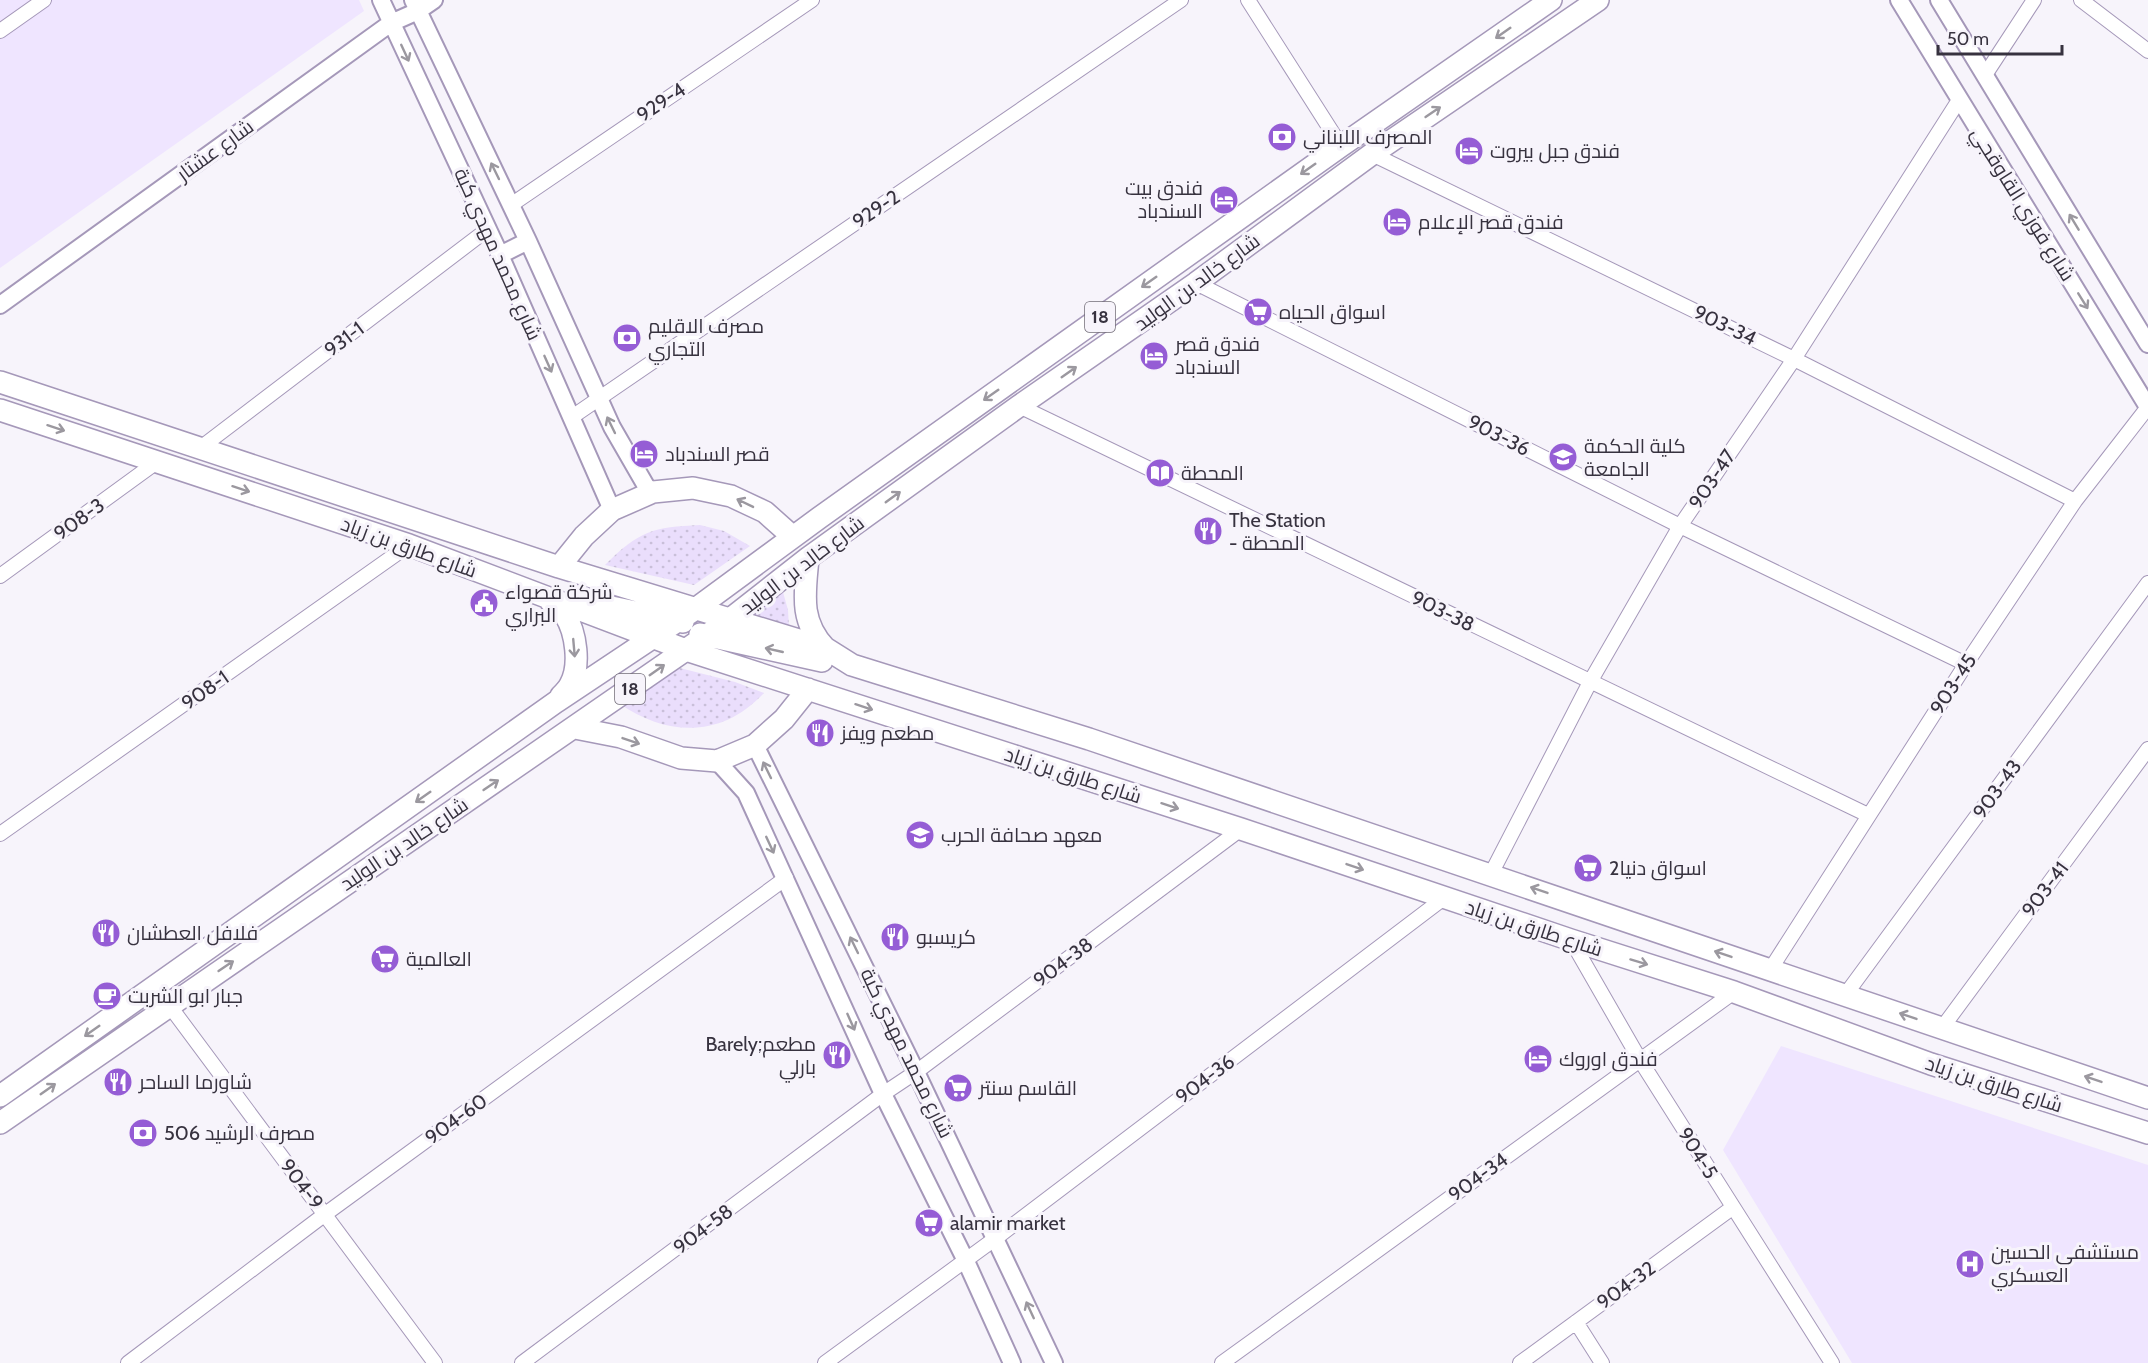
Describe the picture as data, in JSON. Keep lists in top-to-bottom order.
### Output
{
  "streets": {
    "main road": ["شارع خالد بن الوليد", "18", "شارع طارق بن زياد"],
    "street": [
      "929-4",
      "شارع عشتار",
      "شارع فوزي القاوقجي",
      "929-2",
      "شارع محمد مهدي كبة",
      "903-34",
      "931-1",
      "903-36",
      "903-47",
      "908-3",
      "903-38",
      "903-45",
      "908-1",
      "903-43",
      "903-41",
      "904-38",
      "904-36",
      "904-60",
      "904-5",
      "904-34",
      "904-9",
      "904-58",
      "904-32"
    ]
  },
  "crossings": [
    ["929-4", "شارع محمد مهدي كبة"],
    ["شارع عشتار", "شارع محمد مهدي كبة"],
    ["شارع فوزي القاوقجي", "903-47"],
    ["شارع فوزي القاوقجي", "903-45"],
    ["929-2", "شارع محمد مهدي كبة"],
    ["شارع محمد مهدي كبة", "931-1"],
    ["شارع محمد مهدي كبة", "904-38"],
    ["شارع محمد مهدي كبة", "904-36"],
    ["شارع محمد مهدي كبة", "904-60"],
    ["شارع محمد مهدي كبة", "904-58"],
    ["شارع خالد بن الوليد", "903-34"],
    ["شارع خالد بن الوليد", "903-36"],
    ["شارع خالد بن الوليد", "شارع طارق بن زياد"],
    ["شارع خالد بن الوليد", "903-38"],
    ["شارع خالد بن الوليد", "904-9"],
    ["903-34", "903-47"],
    ["903-34", "903-45"],
    ["931-1", "شارع طارق بن زياد"],
    ["903-36", "903-47"],
    ["903-36", "903-45"],
    ["903-47", "شارع طارق بن زياد"],
    ["903-47", "903-38"],
    ["908-3", "شارع طارق بن زياد"],
    ["شارع طارق بن زياد", "903-45"],
    ["شارع طارق بن زياد", "908-1"],
    ["شارع طارق بن زياد", "903-43"],
    ["شارع طارق بن زياد", "903-41"],
    ["شارع طارق بن زياد", "904-38"],
    ["شارع طارق بن زياد", "904-36"],
    ["شارع طارق بن زياد", "904-5"],
    ["شارع طارق بن زياد", "904-34"],
    ["903-38", "903-45"],
    ["904-38", "904-58"],
    ["904-60", "904-9"],
    ["904-5", "904-34"],
    ["904-5", "904-32"]
  ],
  "places": {
    "bank": ["المصرف اللبناني", "مصرف الاقليم التجاري", "مصرف الرشيد 506"],
    "hotel": [
      "فندق جبل بيروت",
      "فندق بيت السندباد",
      "فندق قصر الإعلام",
      "فندق قصر السندباد",
      "قصر السندباد",
      "فندق اوروك"
    ],
    "supermarket": [
      "اسواق الحياه",
      "اسواق دنيا2",
      "العالمية",
      "القاسم سنتر",
      "alamir market"
    ],
    "school or university": ["كلية الحكمة الجامعة", "معهد صحافة الحرب"],
    "library": ["المحطة"],
    "restaurant": [
      "The Station - المحطة",
      "مطعم ويفز",
      "فلافل العطشان",
      "كريسبو",
      "Barely;مطعم بارلي",
      "شاورما الساحر"
    ],
    "public building": ["شركة قصواء البراري"],
    "cafe": ["جبار ابو الشربت"],
    "hospital": ["مستشفى الحسين العسكري"]
  },
  "scale_bar": "50 m"
}
